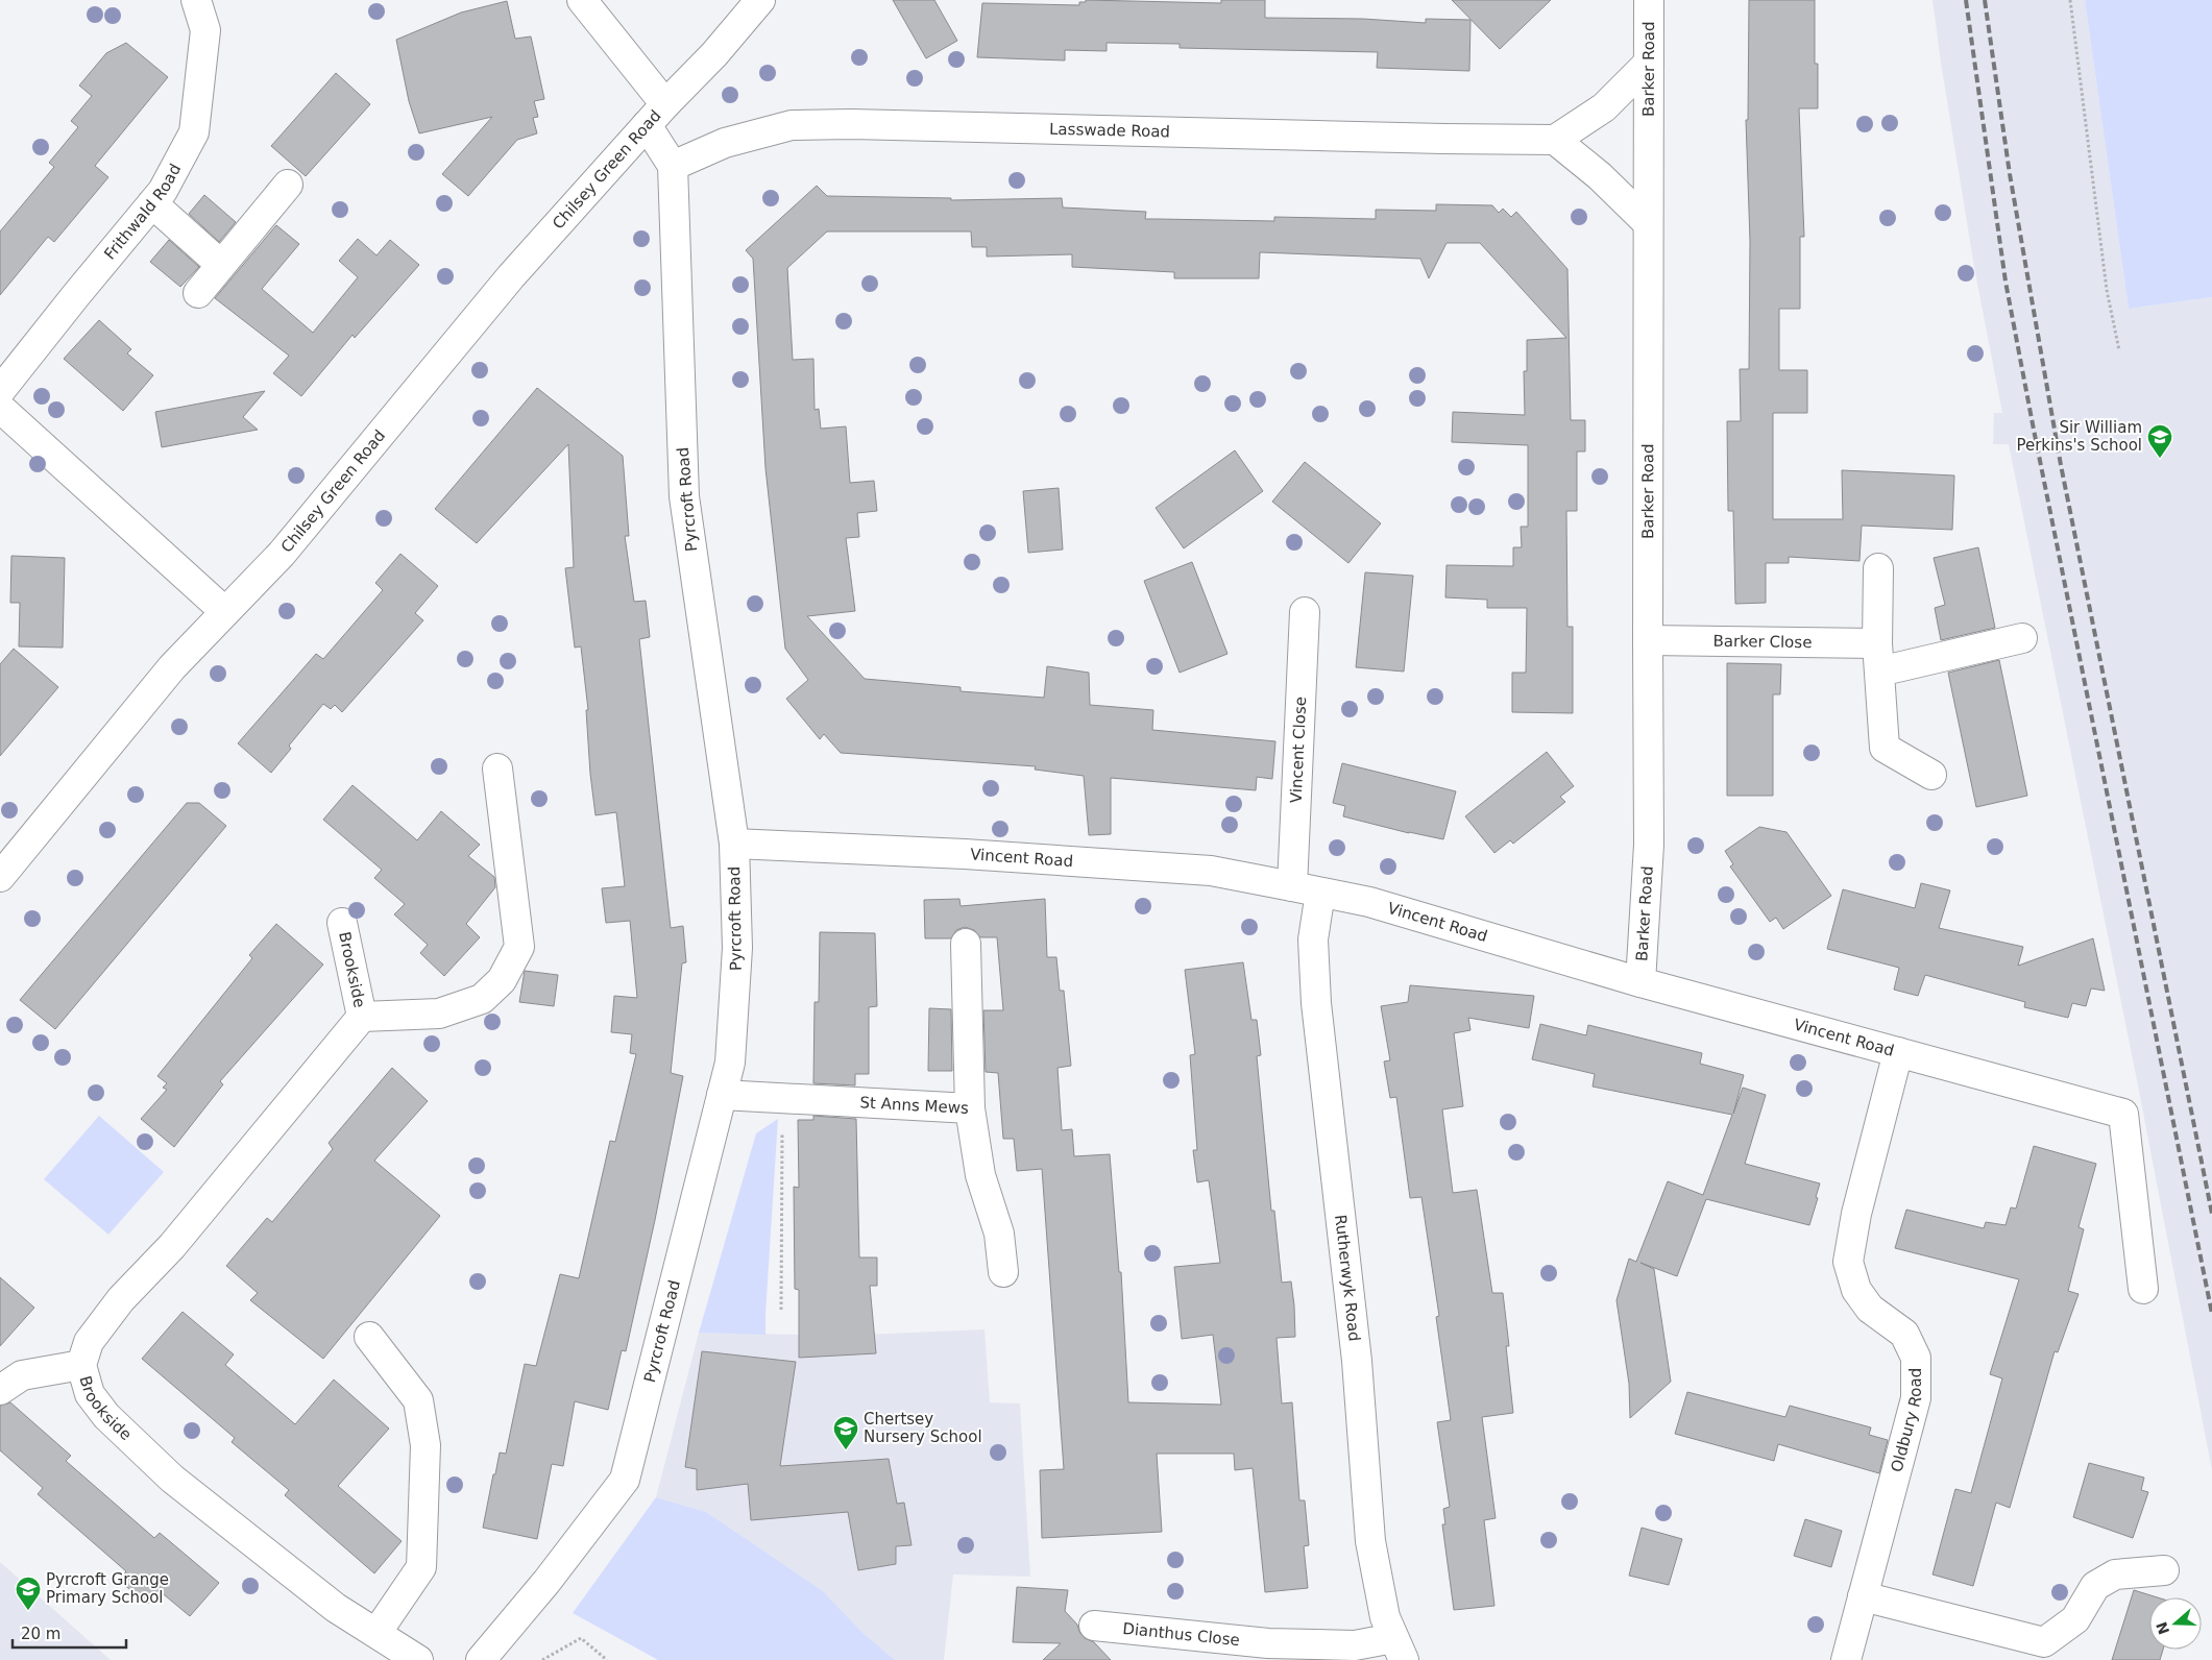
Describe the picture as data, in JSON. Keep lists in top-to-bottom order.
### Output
{
  "streets": {
    "street": [
      "Barker Road",
      "Lasswade Road",
      "Chilsey Green Road",
      "Frithwald Road",
      "Pyrcroft Road",
      "Barker Close",
      "Vincent Close",
      "Vincent Road",
      "Brookside",
      "St Anns Mews",
      "Rutherwyk Road",
      "Oldbury Road",
      "Dianthus Close"
    ]
  },
  "crossings": [
    ["Barker Road", "Barker Close"],
    ["Barker Road", "Vincent Road"],
    ["Lasswade Road", "Pyrcroft Road"],
    ["Pyrcroft Road", "Vincent Road"],
    ["Pyrcroft Road", "St Anns Mews"],
    ["Vincent Close", "Vincent Road"],
    ["Vincent Road", "Rutherwyk Road"],
    ["Vincent Road", "Oldbury Road"],
    ["Rutherwyk Road", "Dianthus Close"]
  ],
  "places": {
    "school or university": ["Sir William Perkins's School", "Chertsey Nursery School", "Pyrcroft Grange Primary School"]
  },
  "scale_bar": "20 m",
  "north": "left"
}
